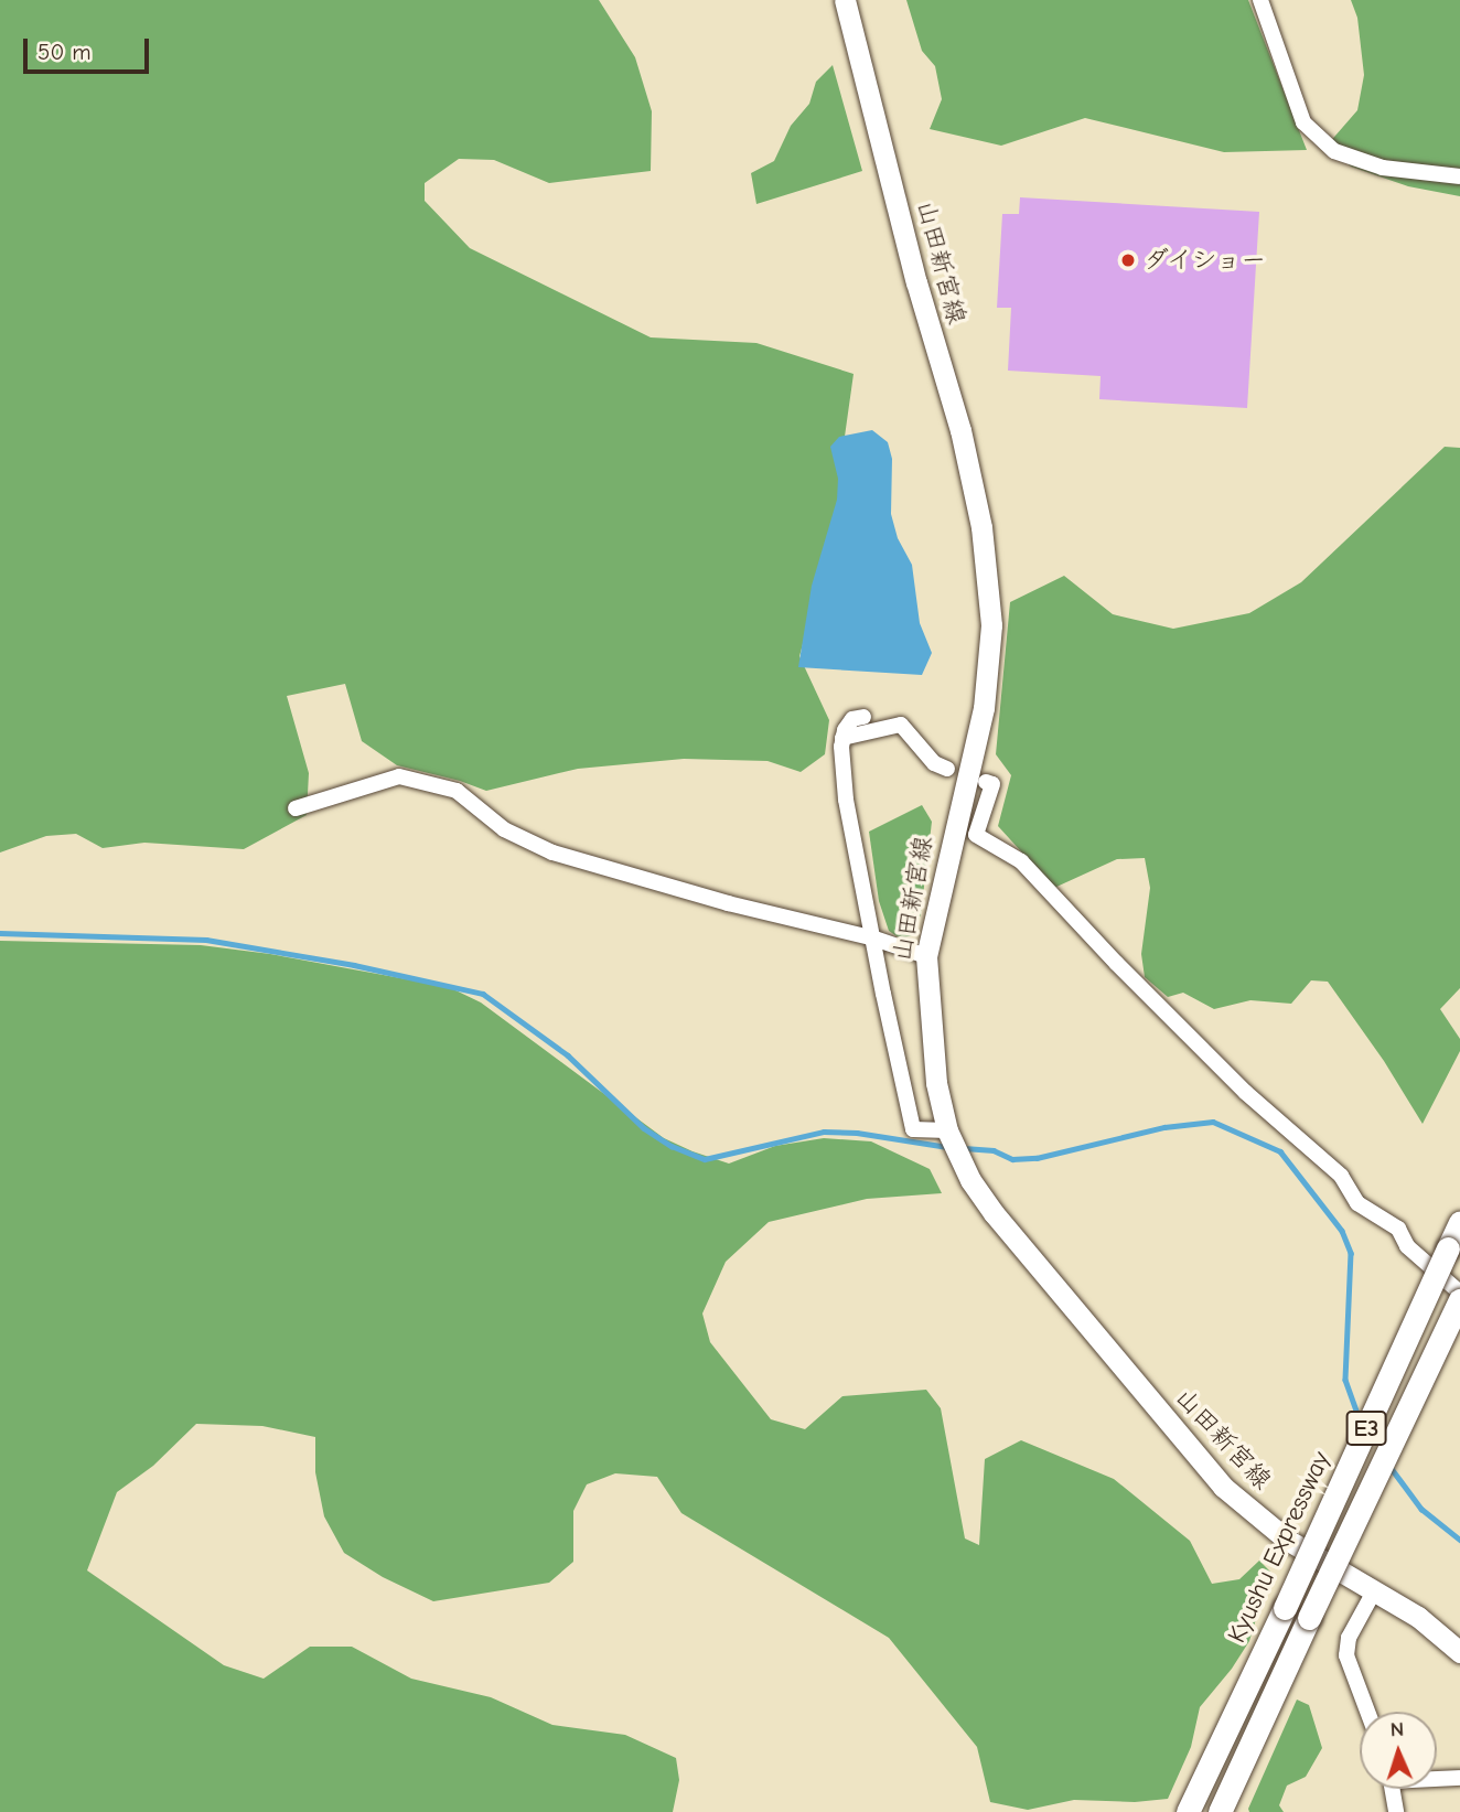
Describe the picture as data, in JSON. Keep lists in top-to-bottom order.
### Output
{
  "streets": {
    "highway": ["E3", "Kyushu Expressway"],
    "main road": ["山田新宮線"]
  },
  "places": ["ダイショー"],
  "scale_bar": "50 m",
  "north": "top"
}
